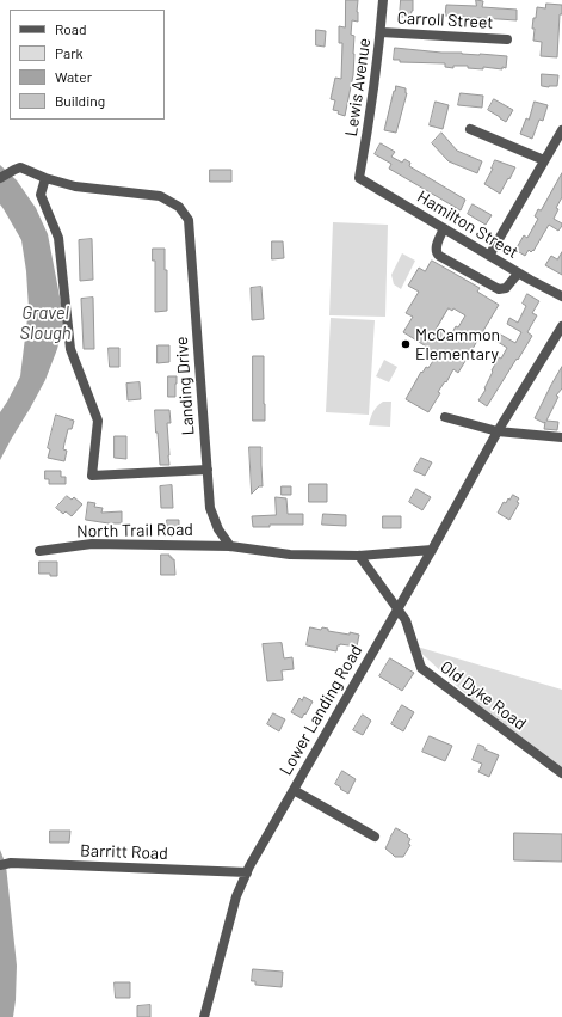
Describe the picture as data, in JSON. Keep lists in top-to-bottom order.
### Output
{
  "streets": {
    "street": [
      "Carroll Street",
      "Lewis Avenue",
      "Hamilton Street",
      "Landing Drive",
      "North Trail Road",
      "Old Dyke Road",
      "Lower Landing Road",
      "Barritt Road"
    ]
  },
  "crossings": [
    ["Carroll Street", "Lewis Avenue"],
    ["Lewis Avenue", "Hamilton Street"],
    ["Landing Drive", "North Trail Road"],
    ["Old Dyke Road", "Lower Landing Road"],
    ["Lower Landing Road", "Barritt Road"]
  ],
  "water": ["Gravel Slough"],
  "places": ["McCammon Elementary"],
  "legend": [
    "Road",
    "Park",
    "Water",
    "Building"
  ]
}
